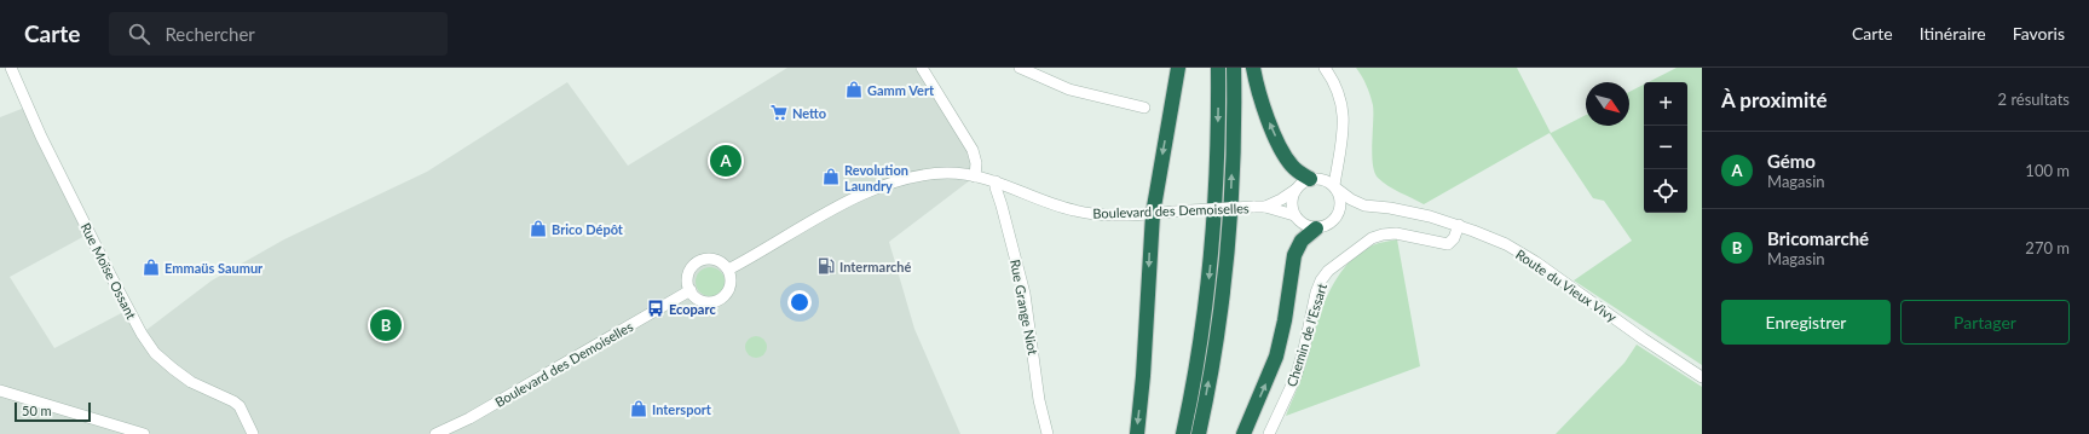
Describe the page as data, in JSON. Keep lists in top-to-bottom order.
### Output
{
  "streets": {
    "street": [
      "Boulevard des Demoiselles",
      "Rue Moïse Ossant",
      "Route du Vieux Vivy",
      "Rue Grange Niot",
      "Chemin de l'Essart"
    ]
  },
  "crossings": [
    ["Boulevard des Demoiselles", "Route du Vieux Vivy"],
    ["Boulevard des Demoiselles", "Rue Grange Niot"],
    ["Route du Vieux Vivy", "Chemin de l'Essart"]
  ],
  "places": {
    "shop": [
      "Gamm Vert",
      "Revolution Laundry",
      "Brico Dépôt",
      "Emmaüs Saumur",
      "Intersport"
    ],
    "supermarket": ["Netto"],
    "fuel station": ["Intermarché"],
    "bus stop": ["Ecoparc"]
  },
  "scale_bar": "50 m",
  "north": "bottom right",
  "page": {
    "header": "Carte",
    "search": "Rechercher",
    "nav": ["Carte", "Itinéraire", "Favoris"],
    "heading": ["À proximité", "2 résultats"],
    "map_buttons": ["+", "−"],
    "list": [
      {
        "mark": "A",
        "name": "Gémo",
        "note": "Magasin",
        "value": "100 m"
      },
      {
        "mark": "B",
        "name": "Bricomarché",
        "note": "Magasin",
        "value": "270 m"
      }
    ],
    "pins": ["A", "B"],
    "buttons": ["Enregistrer", "Partager"],
    "scale": "50 m"
  }
}
